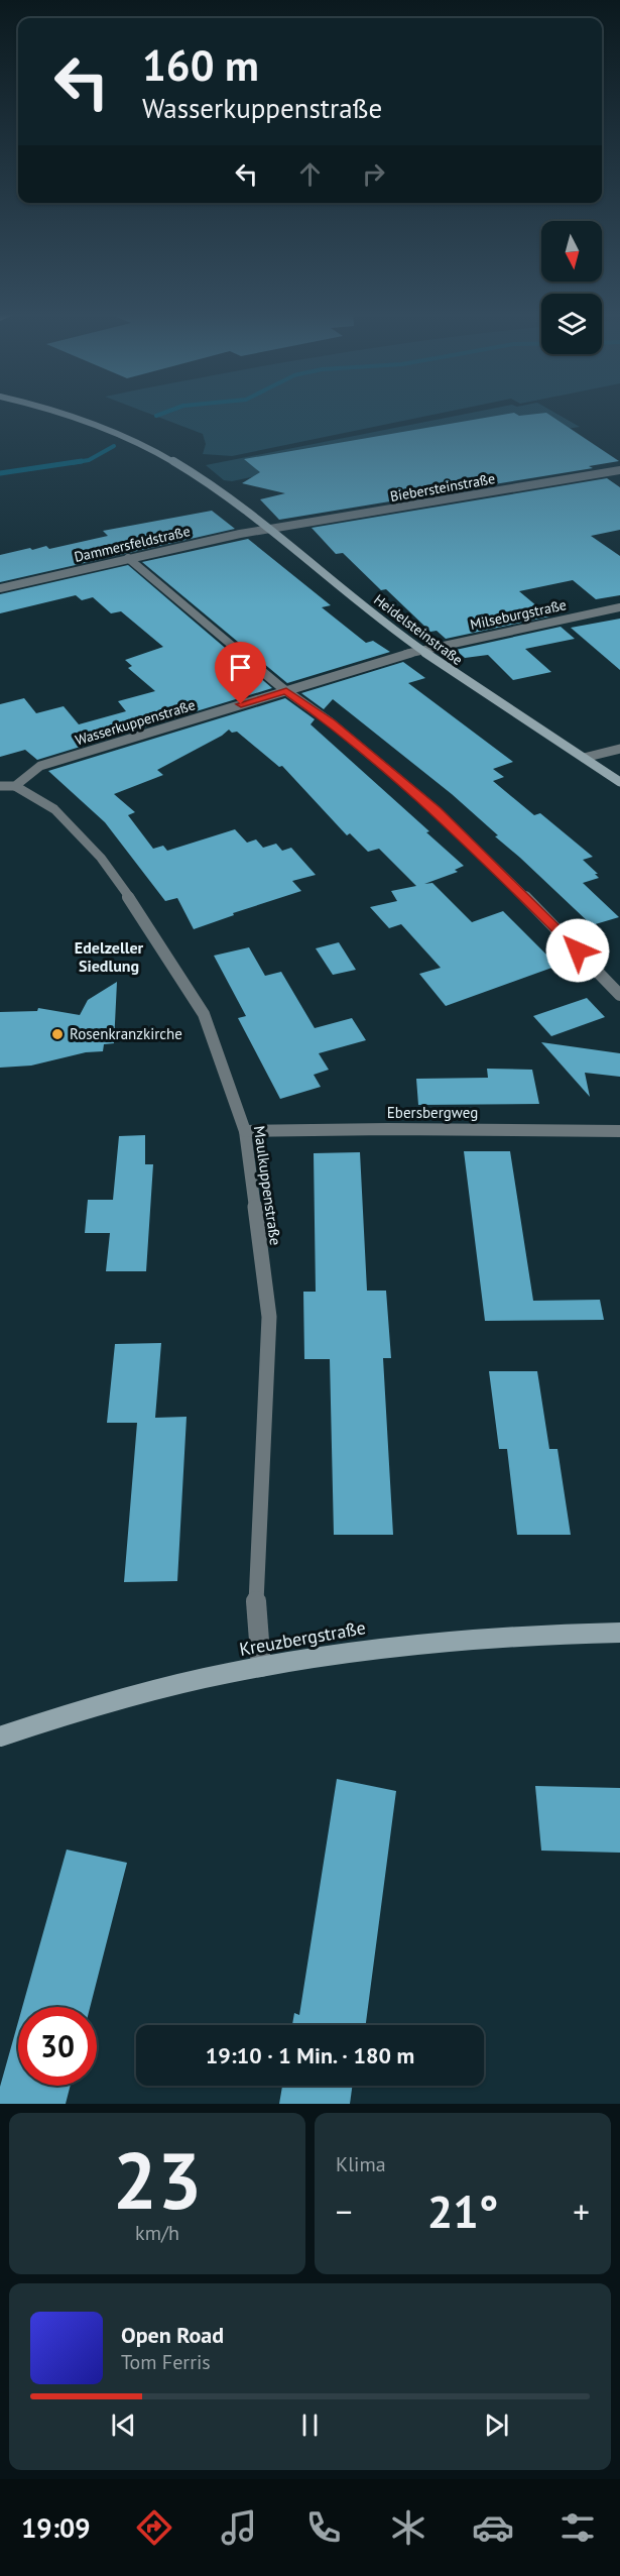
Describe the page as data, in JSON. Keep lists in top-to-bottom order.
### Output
{
  "streets": {
    "main road": ["Heidelsteinstraße", "Kreuzbergstraße"],
    "street": [
      "Biebersteinstraße",
      "Dammersfeldstraße",
      "Milseburgstraße",
      "Wasserkuppenstraße",
      "Ebersbergweg",
      "Maulkuppenstraße"
    ]
  },
  "crossings": [
    ["Biebersteinstraße", "Dammersfeldstraße"],
    ["Biebersteinstraße", "Heidelsteinstraße"],
    ["Dammersfeldstraße", "Heidelsteinstraße"],
    ["Milseburgstraße", "Heidelsteinstraße"],
    ["Milseburgstraße", "Wasserkuppenstraße"],
    ["Heidelsteinstraße", "Wasserkuppenstraße"],
    ["Wasserkuppenstraße", "Maulkuppenstraße"],
    ["Ebersbergweg", "Maulkuppenstraße"],
    ["Maulkuppenstraße", "Kreuzbergstraße"]
  ],
  "districts": ["Edelzeller Siedlung"],
  "places": ["Rosenkranzkirche"],
  "north": "bottom",
  "page": {
    "turn": ["160 m", "Wasserkuppenstraße"],
    "limit": "30",
    "trip": "19:10 · 1 Min. · 180 m",
    "tile": [
      ["23", "km/h"],
      "Klima"
    ],
    "heat": ["−", "21°", "+"],
    "song": ["Open Road", "Tom Ferris"],
    "tabs": "19:09"
  }
}
